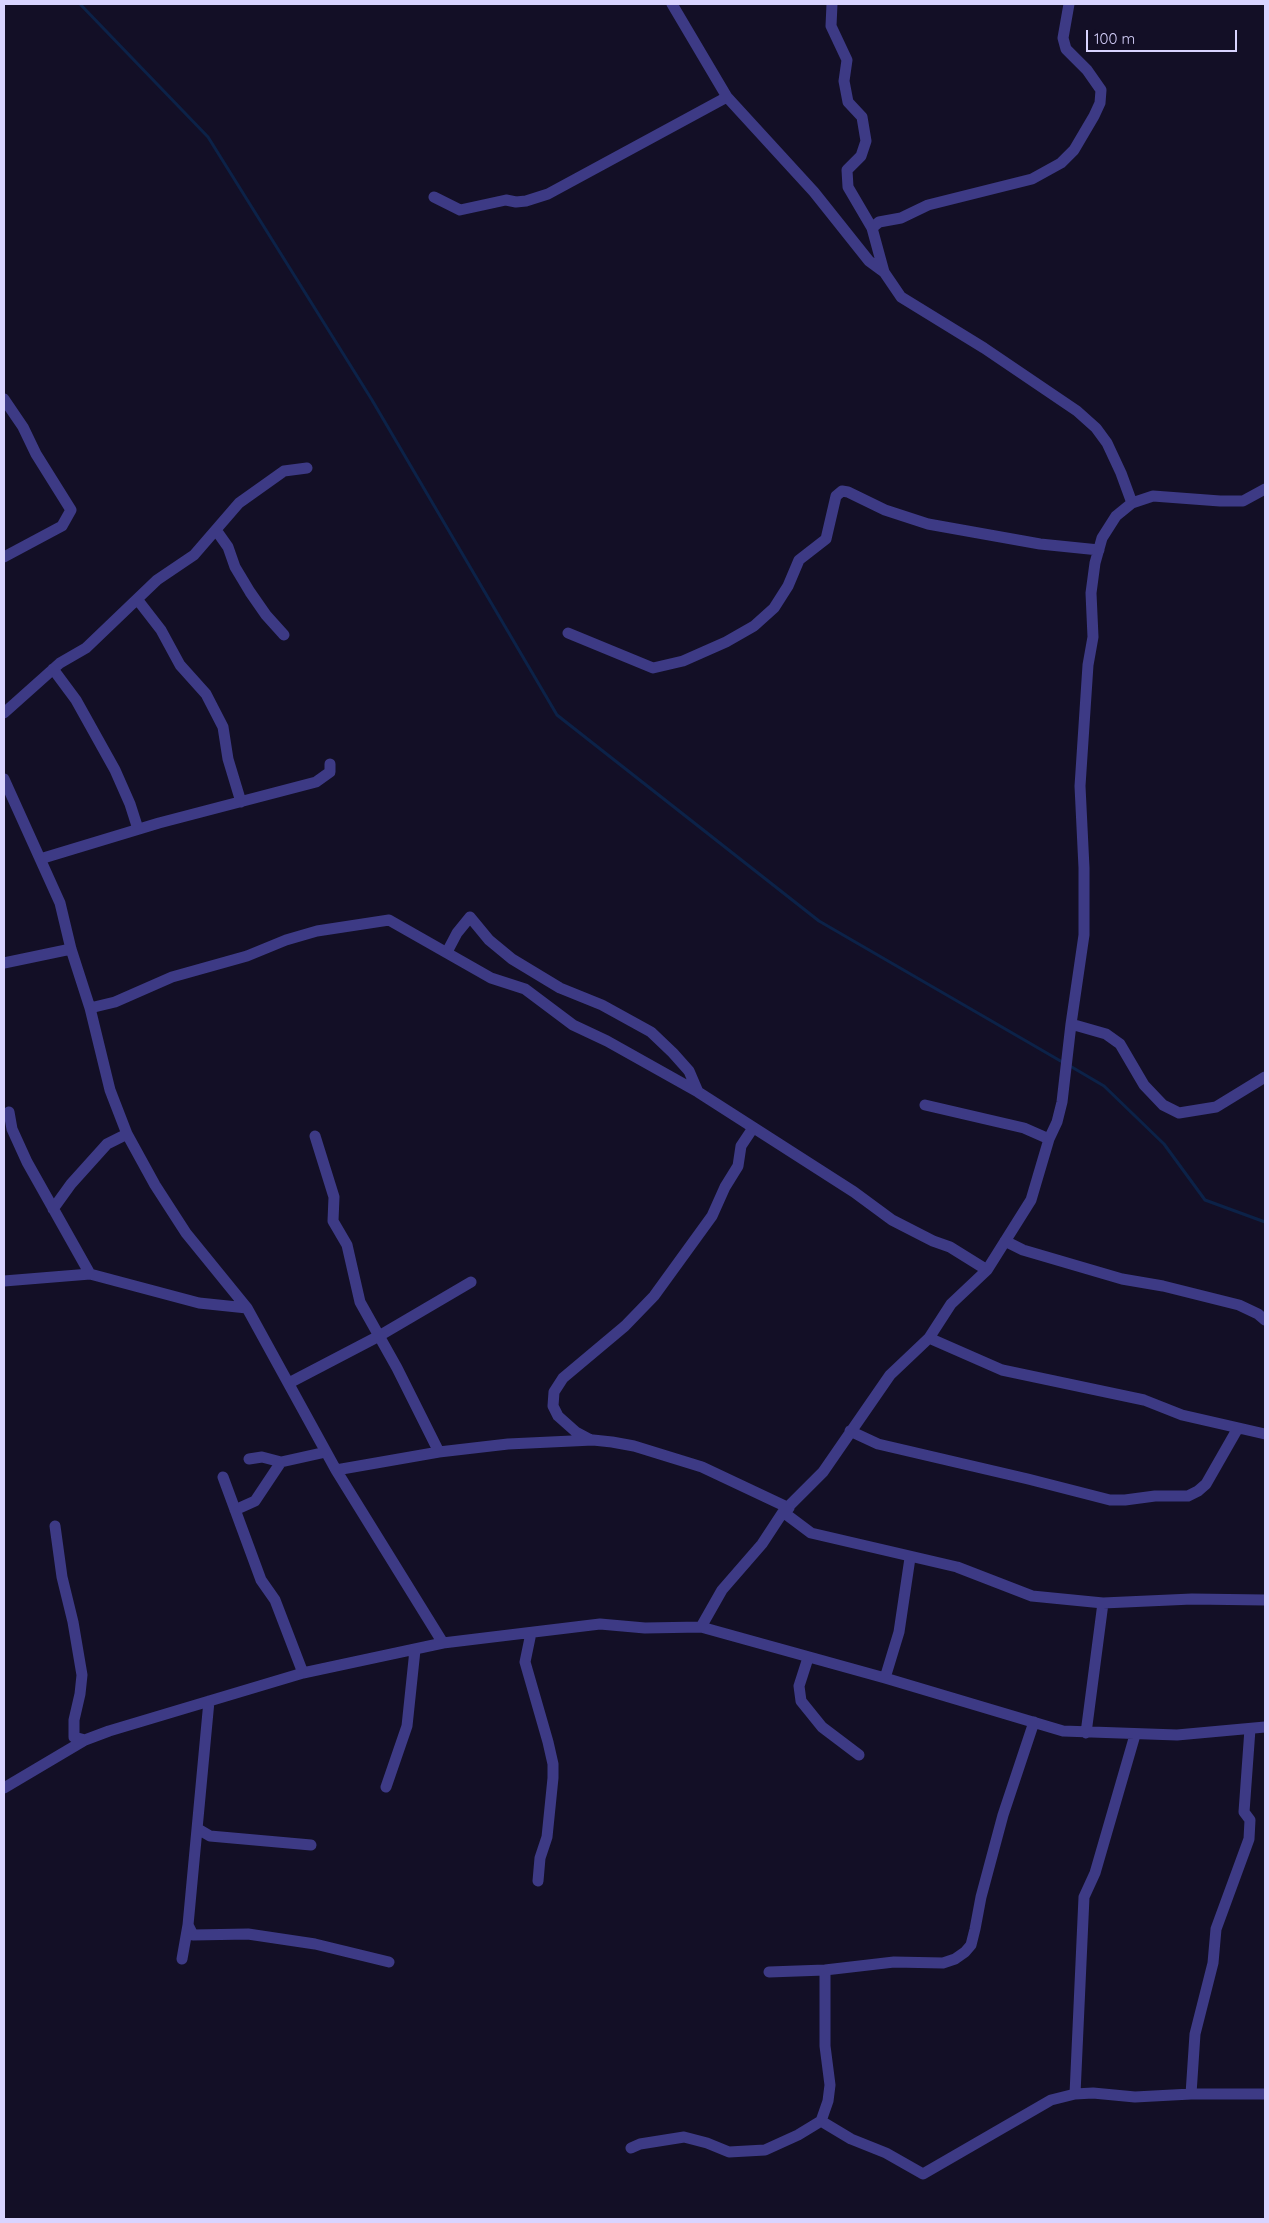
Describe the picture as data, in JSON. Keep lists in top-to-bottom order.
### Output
{
  "scale_bar": "100 m"
}
